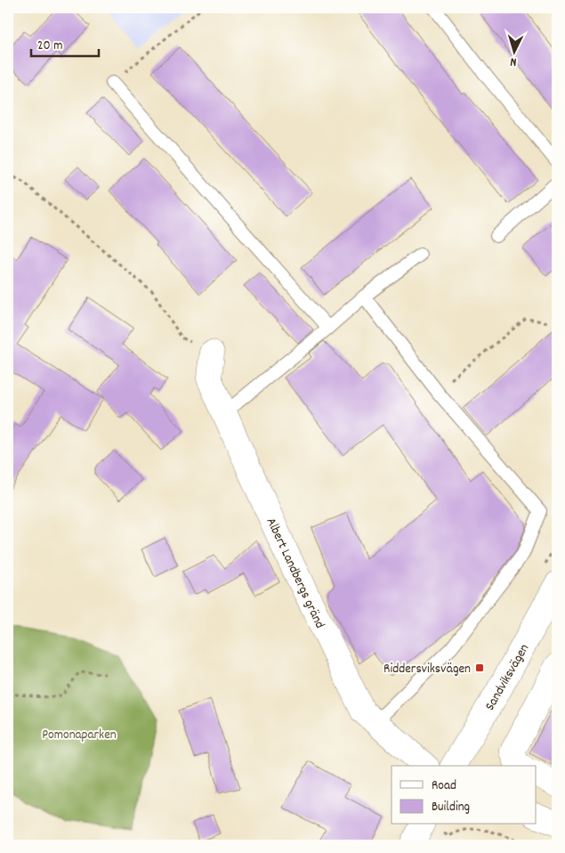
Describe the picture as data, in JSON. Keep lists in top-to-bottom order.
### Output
{
  "streets": {
    "street": ["Albert Landbergs gränd", "Sandviksvägen"]
  },
  "parks": ["Pomonaparken"],
  "places": {
    "transit": ["Riddersviksvägen"]
  },
  "legend": ["Road", "Building"],
  "scale_bar": "20 m",
  "north": "bottom"
}
